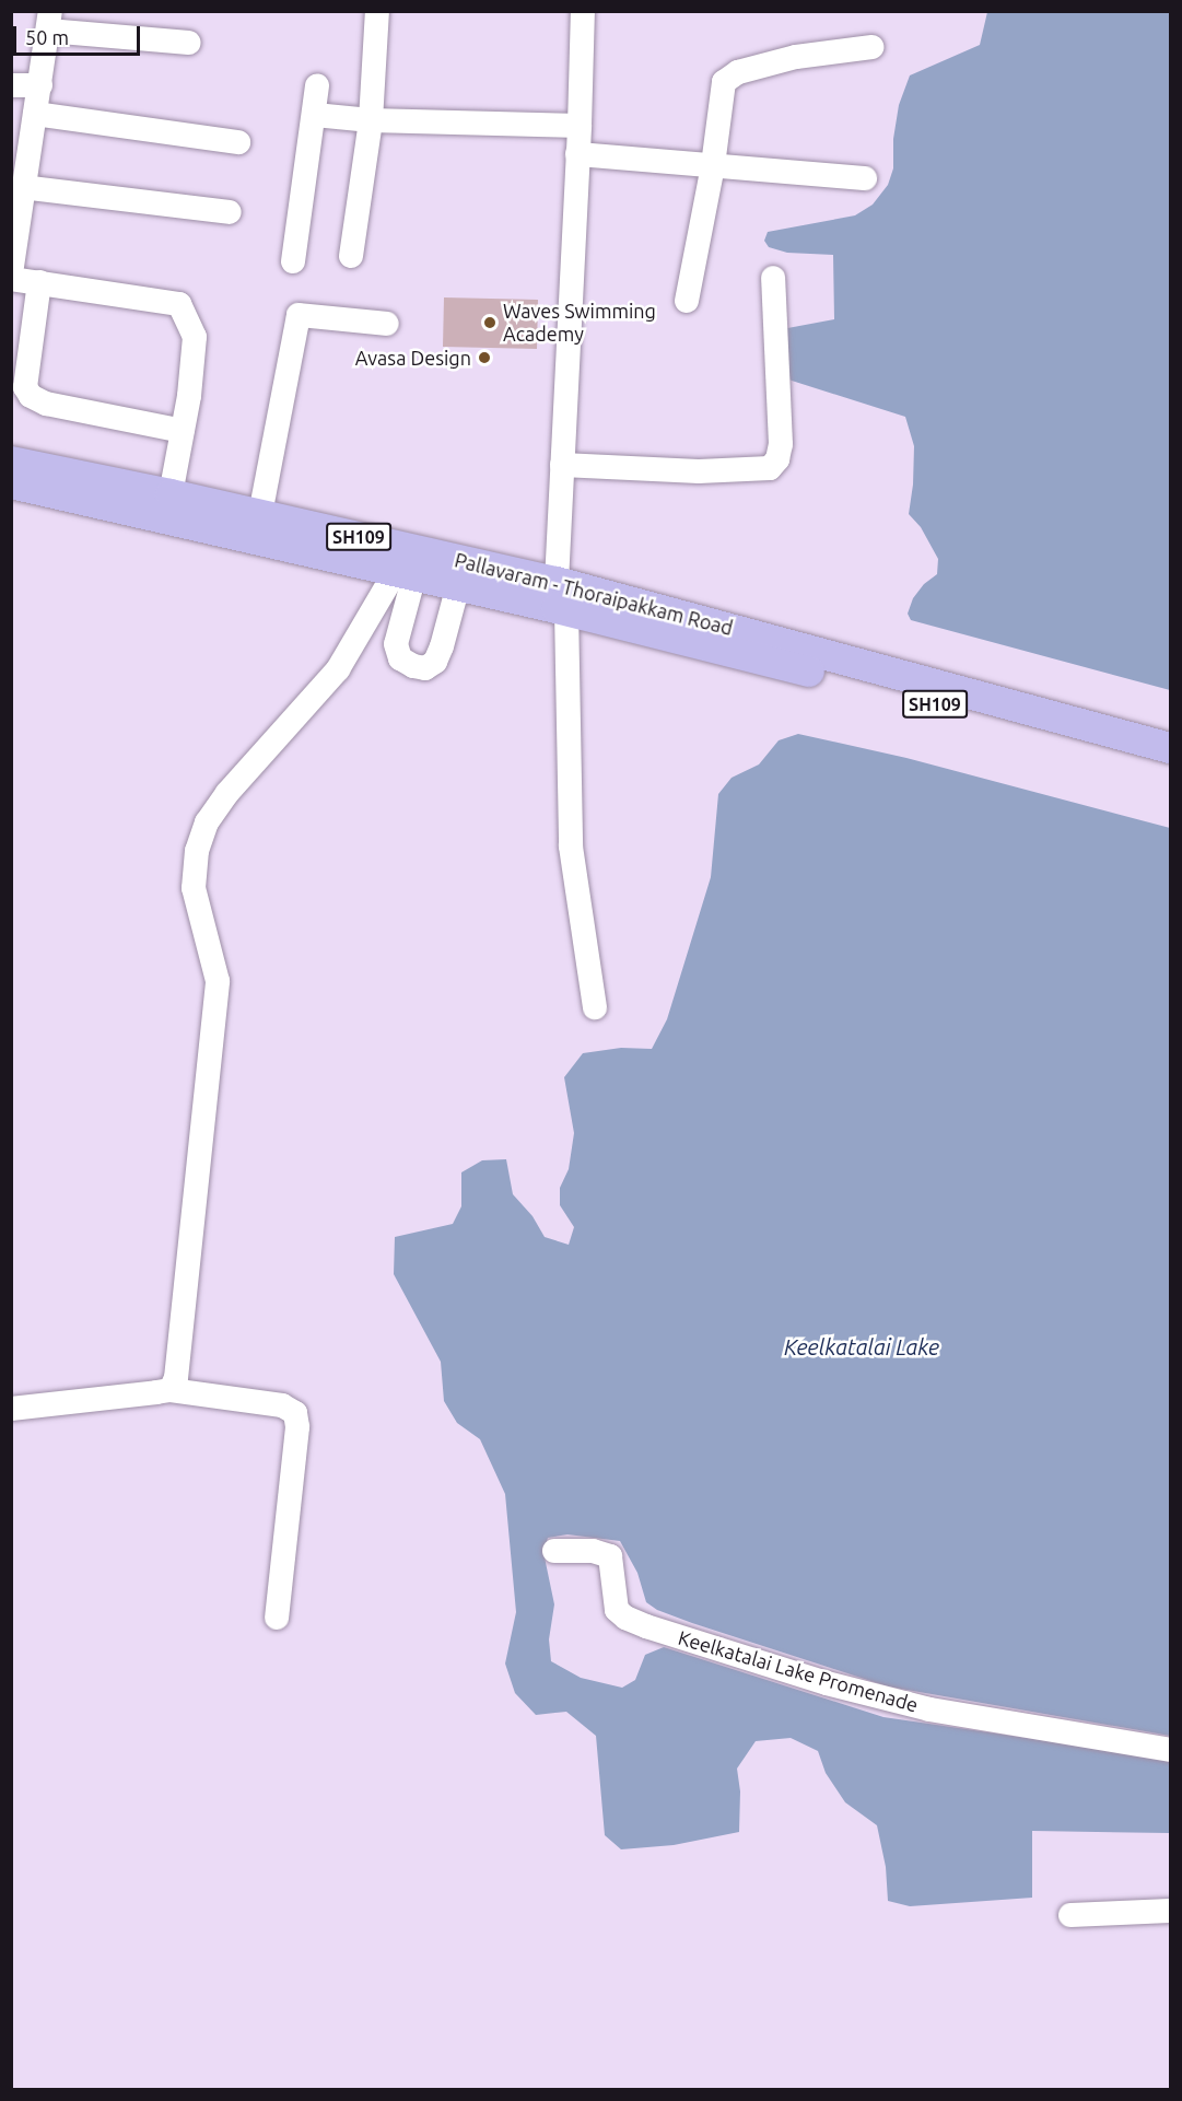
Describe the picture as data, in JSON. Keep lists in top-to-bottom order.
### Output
{
  "streets": {
    "main road": ["SH109", "Pallavaram - Thoraipakkam Road"],
    "street": ["Keelkatalai Lake Promenade"]
  },
  "water": ["Keelkatalai Lake"],
  "places": ["Waves Swimming Academy", "Avasa Design"],
  "scale_bar": "50 m"
}
